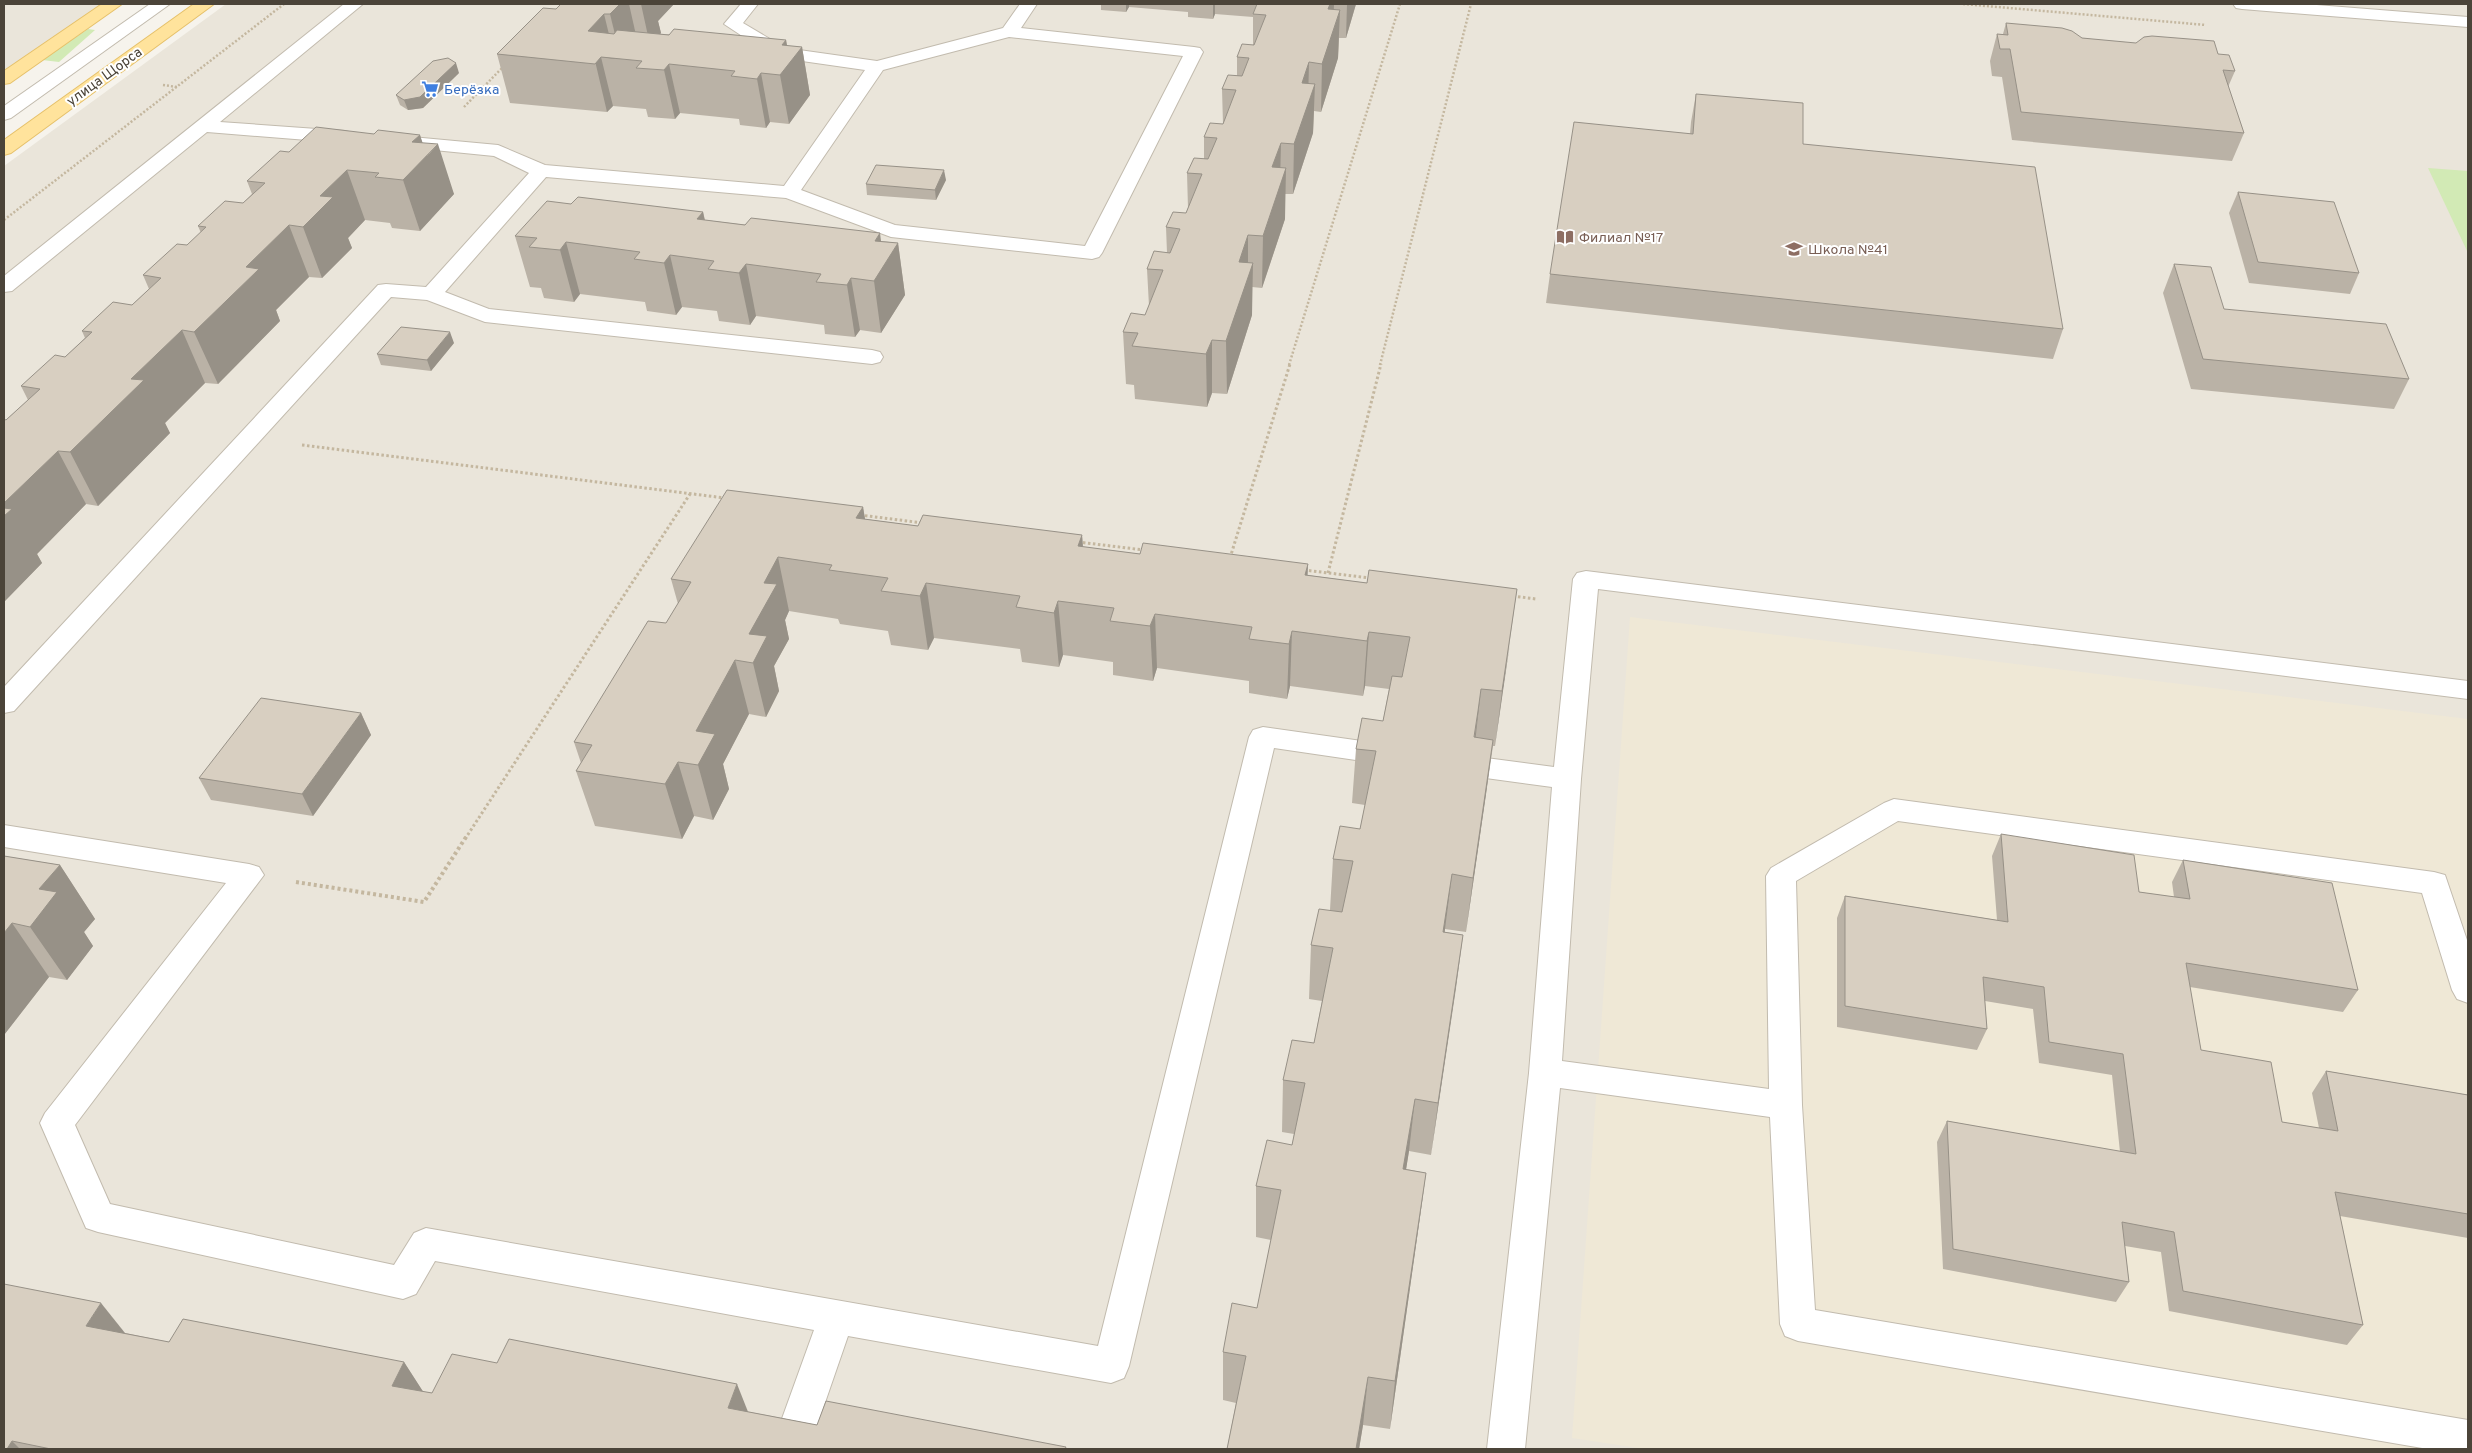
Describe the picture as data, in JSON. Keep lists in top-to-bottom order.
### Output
{
  "streets": {
    "main road": ["улица Щорса"]
  },
  "places": {
    "supermarket": ["Берёзка"],
    "library": ["Филиал №17"],
    "school or university": ["Школа №41"]
  }
}
